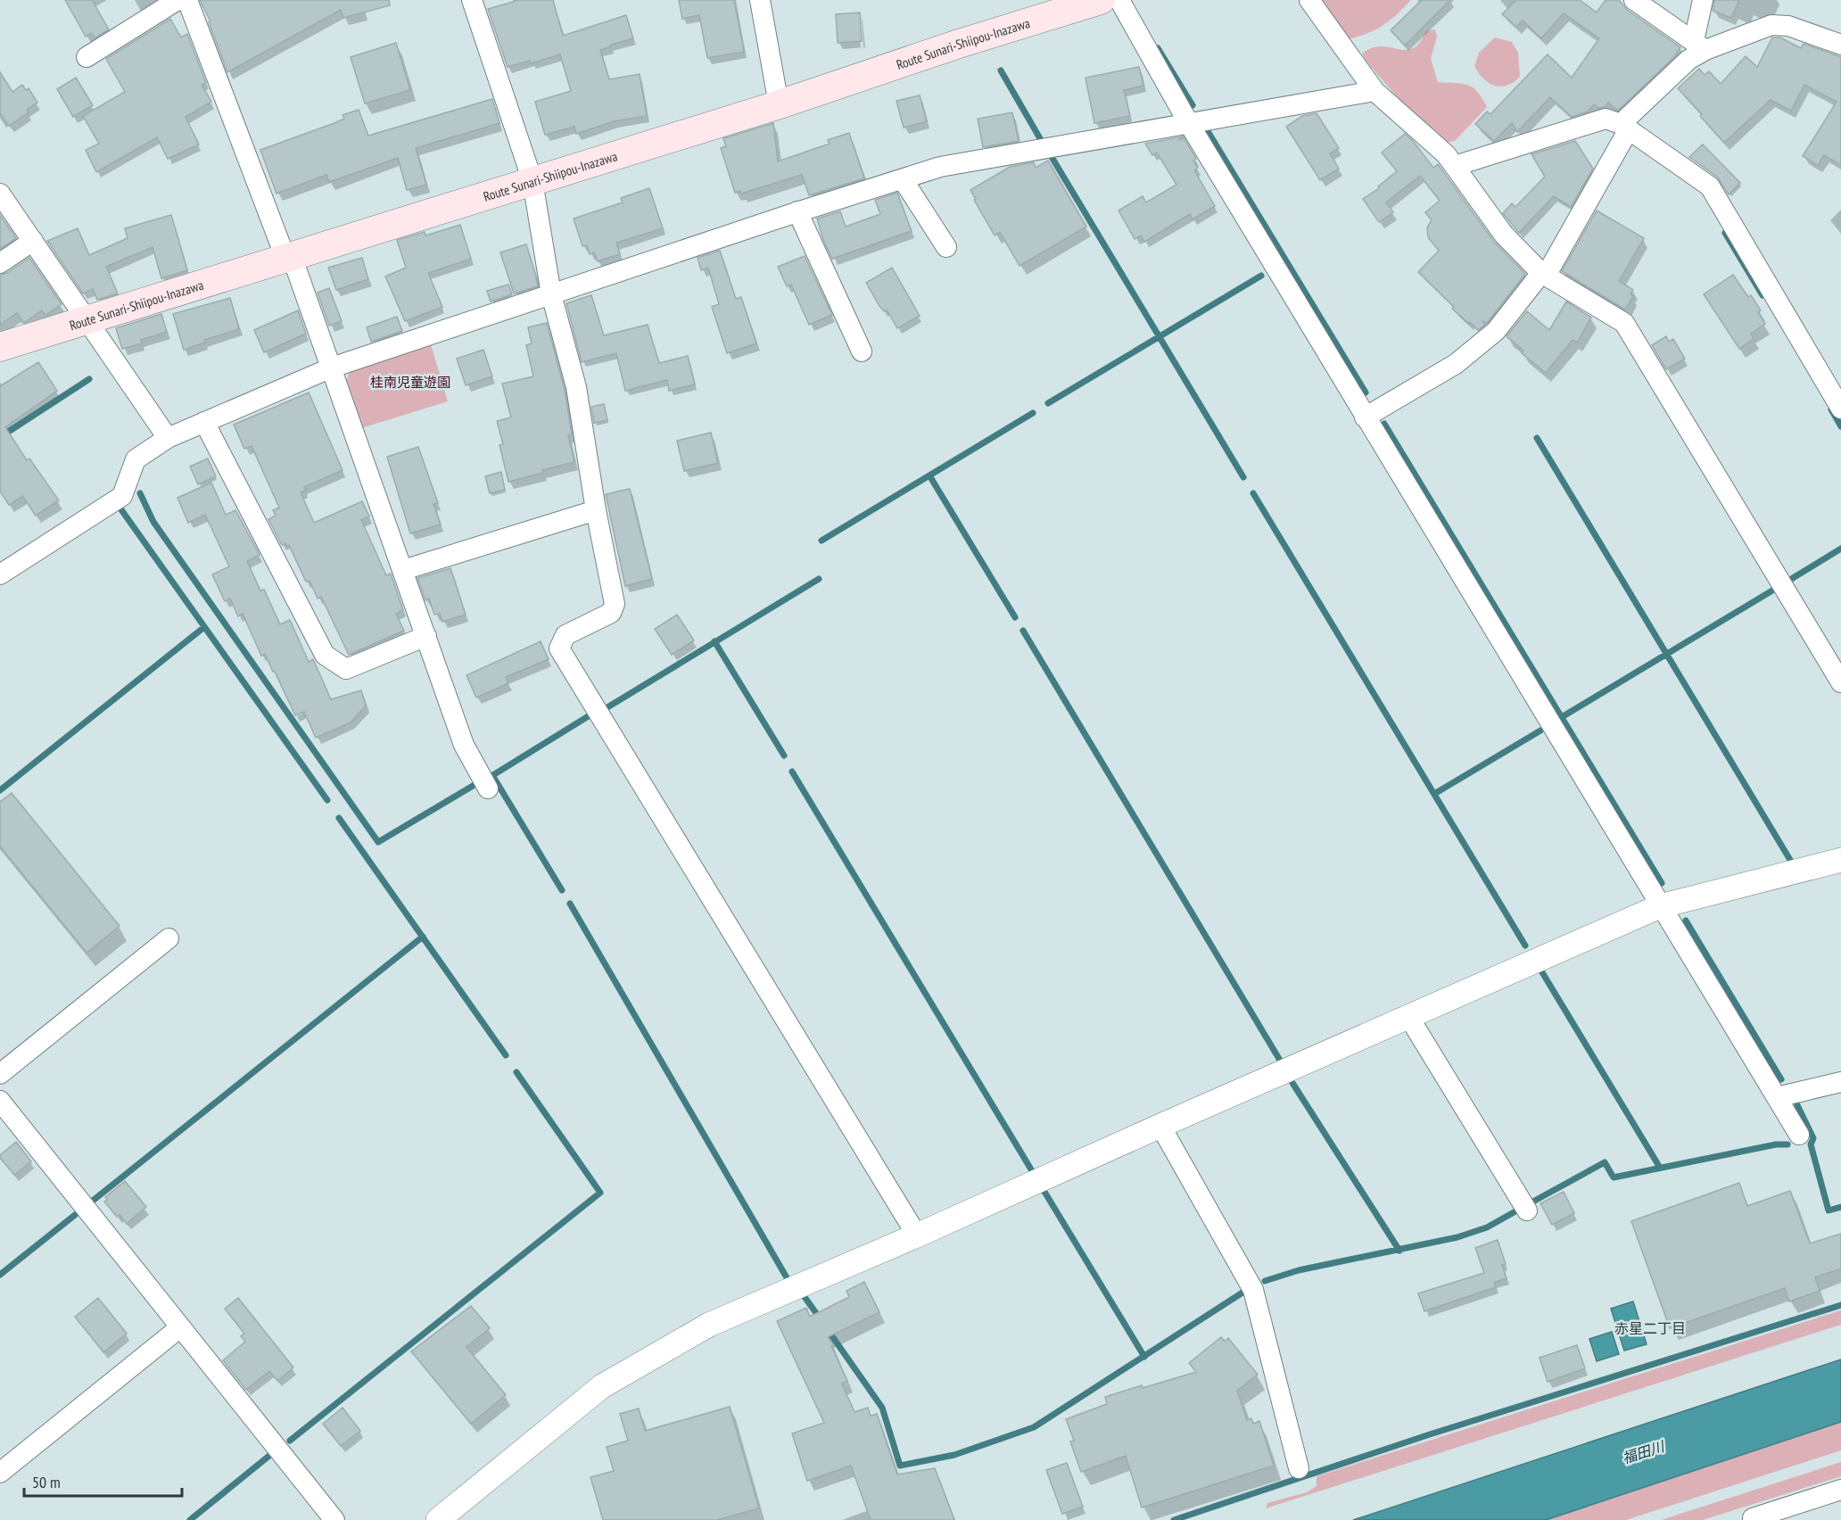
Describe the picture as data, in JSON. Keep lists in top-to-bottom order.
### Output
{
  "streets": {
    "main road": ["Route Sunari-Shiipou-Inazawa"]
  },
  "districts": ["赤星二丁目"],
  "water": ["福田川"],
  "parks": ["桂南児童遊園"],
  "scale_bar": "50 m"
}
